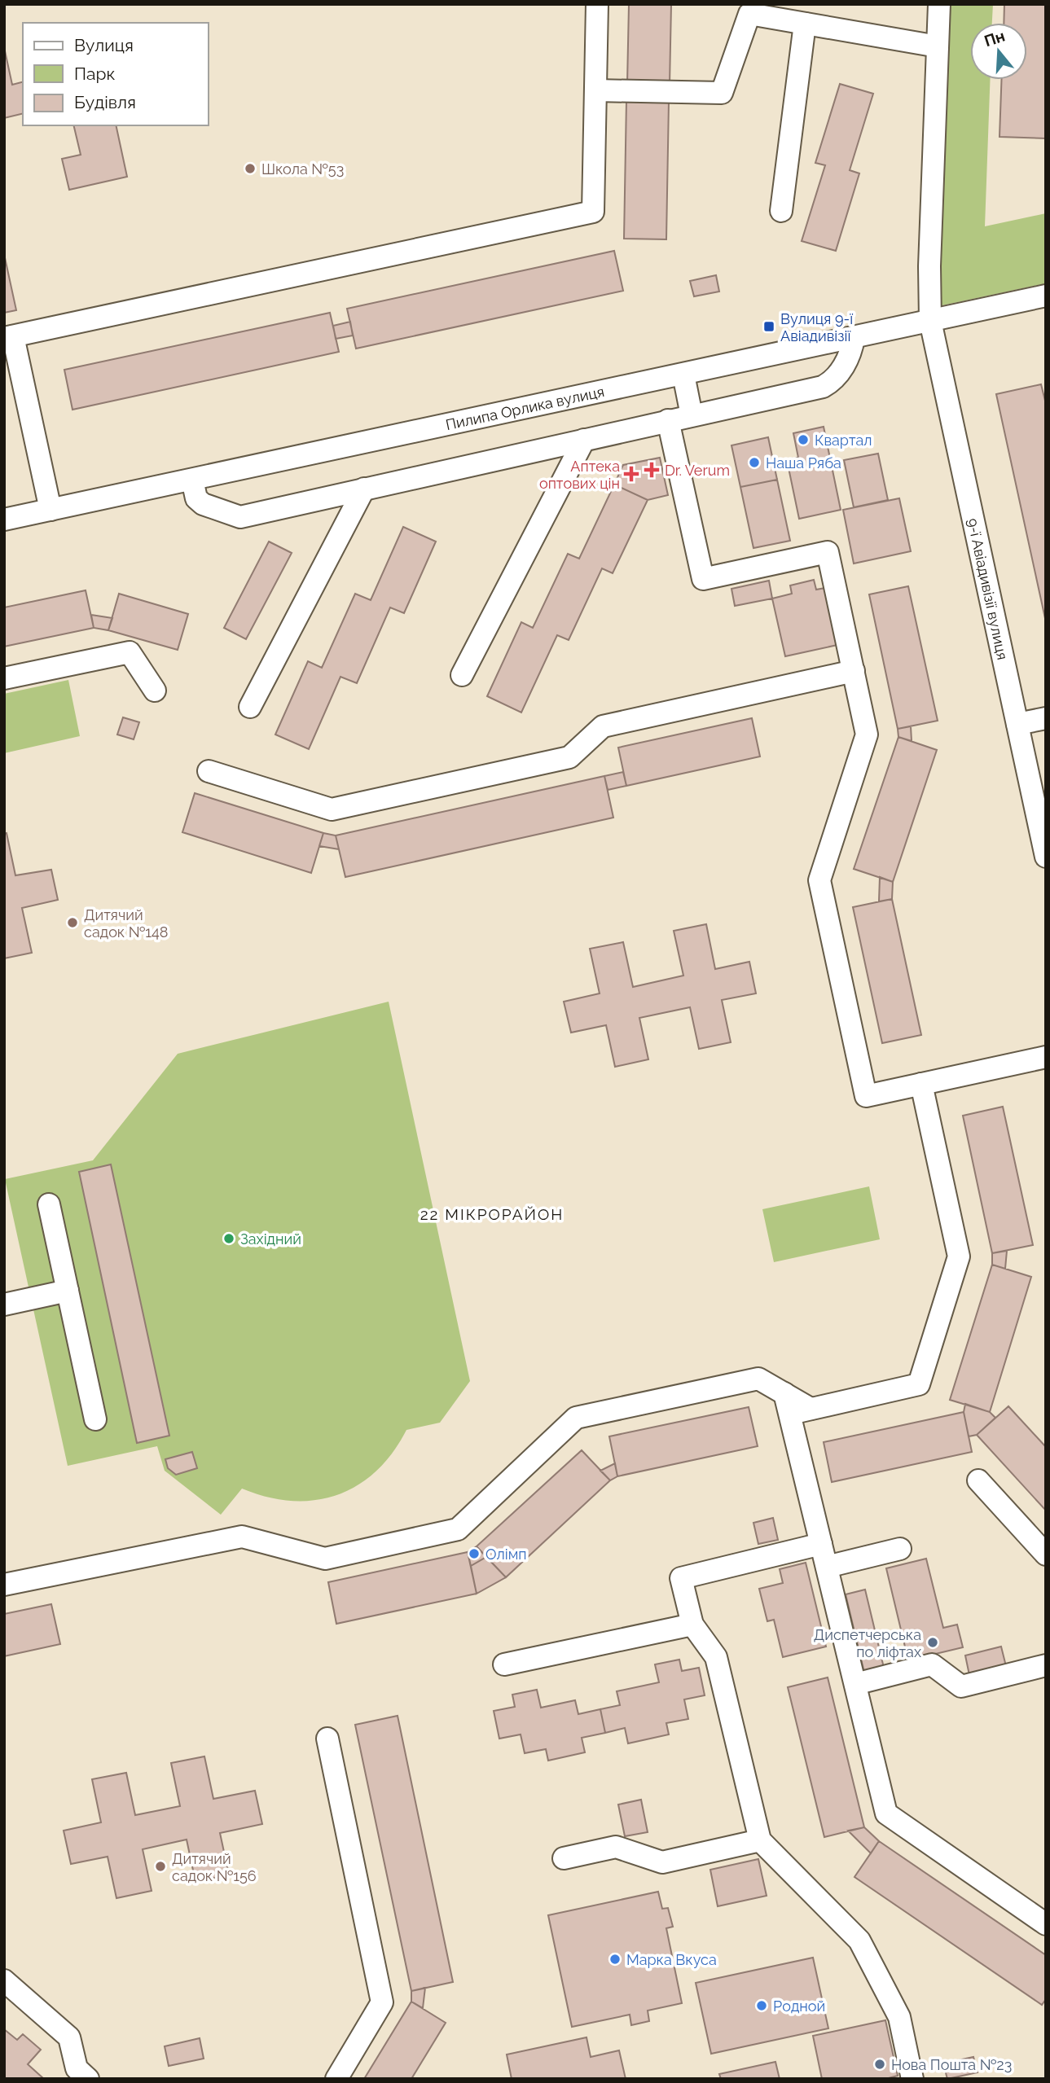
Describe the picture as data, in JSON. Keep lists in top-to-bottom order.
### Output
{
  "streets": {
    "street": ["Пилипа Орлика вулиця", "9-ї Авіадивізії вулиця"]
  },
  "crossings": [
    ["Пилипа Орлика вулиця", "9-ї Авіадивізії вулиця"]
  ],
  "districts": ["22 МІКРОРАЙОН"],
  "places": {
    "other": [
      "Школа №53",
      "Квартал",
      "Наша Ряба",
      "Дитячий садок №148",
      "Західний",
      "Олімп",
      "Диспетчерська по ліфтах",
      "Дитячий садок №156",
      "Марка Вкуса",
      "Родной",
      "Нова Пошта №23"
    ],
    "transit": ["Вулиця 9-ї Авіадивізії"],
    "health": ["Dr. Verum", "Аптека оптових цін"]
  },
  "legend": ["Вулиця", "Парк", "Будівля"],
  "north": "top"
}
